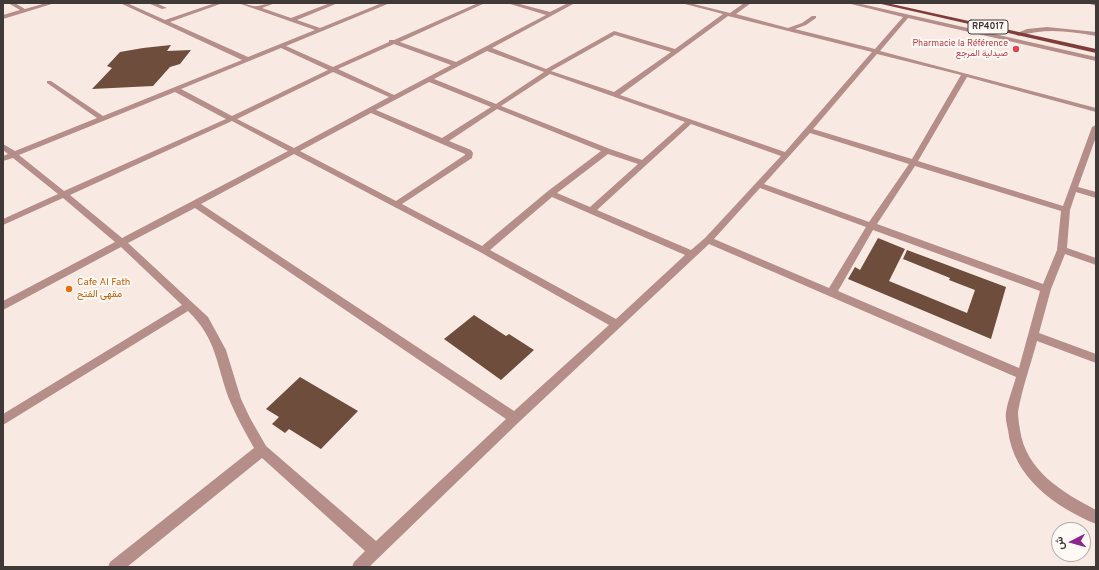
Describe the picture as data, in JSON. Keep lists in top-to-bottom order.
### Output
{
  "streets": {
    "main road": ["RP4017"]
  },
  "places": ["Pharmacie la Référence صيدلية المرجع", "Cafe Al Fath مقهى الفتح"],
  "north": "left"
}
